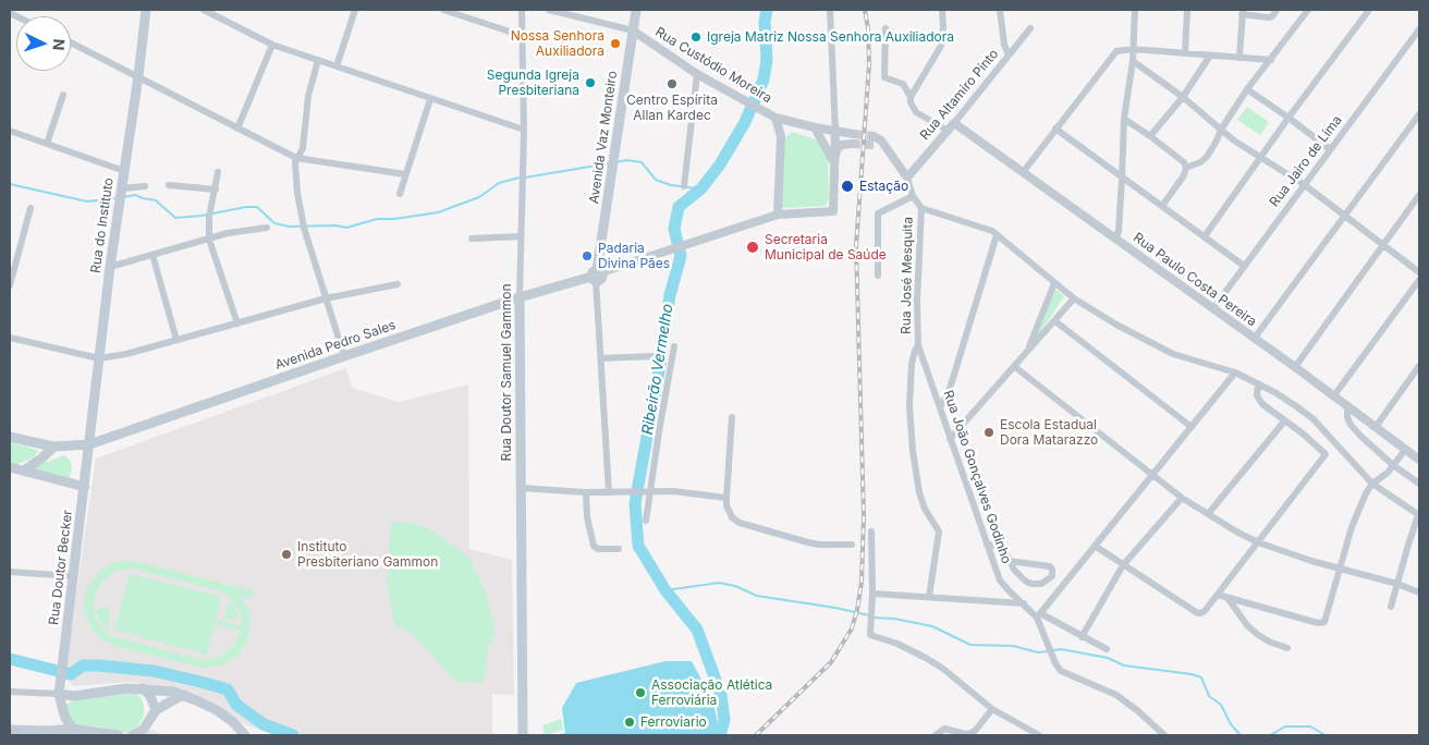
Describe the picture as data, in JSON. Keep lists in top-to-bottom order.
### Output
{
  "streets": {
    "main road": [
      "Avenida Vaz Monteiro",
      "Rua do Instituto",
      "Avenida Pedro Sales",
      "Rua Doutor Samuel Gammon",
      "Rua Doutor Becker"
    ],
    "street": [
      "Rua Custódio Moreira",
      "Rua Altamiro Pinto",
      "Rua Jairo de Lima",
      "Rua José Mesquita",
      "Rua Paulo Costa Pereira",
      "Rua João Gonçalves Godinho"
    ]
  },
  "crossings": [
    ["Rua Custódio Moreira", "Avenida Vaz Monteiro"],
    ["Rua Altamiro Pinto", "Rua Paulo Costa Pereira"],
    ["Avenida Vaz Monteiro", "Avenida Pedro Sales"],
    ["Rua Jairo de Lima", "Rua Paulo Costa Pereira"],
    ["Rua do Instituto", "Avenida Pedro Sales"],
    ["Rua do Instituto", "Rua Doutor Becker"],
    ["Rua José Mesquita", "Rua João Gonçalves Godinho"],
    ["Avenida Pedro Sales", "Rua Doutor Samuel Gammon"],
    ["Avenida Pedro Sales", "Rua Doutor Becker"]
  ],
  "water": ["Ribeirão Vermelho"],
  "places": [
    "Igreja Matriz Nossa Senhora Auxiliadora",
    "Nossa Senhora Auxiliadora",
    "Segunda Igreja Presbiteriana",
    "Centro Espírita Allan Kardec",
    "Estação",
    "Secretaria Municipal de Saúde",
    "Padaria Divina Pães",
    "Escola Estadual Dora Matarazzo",
    "Instituto Presbiteriano Gammon",
    "Associação Atlética Ferroviária",
    "Ferroviario"
  ],
  "north": "right"
}
